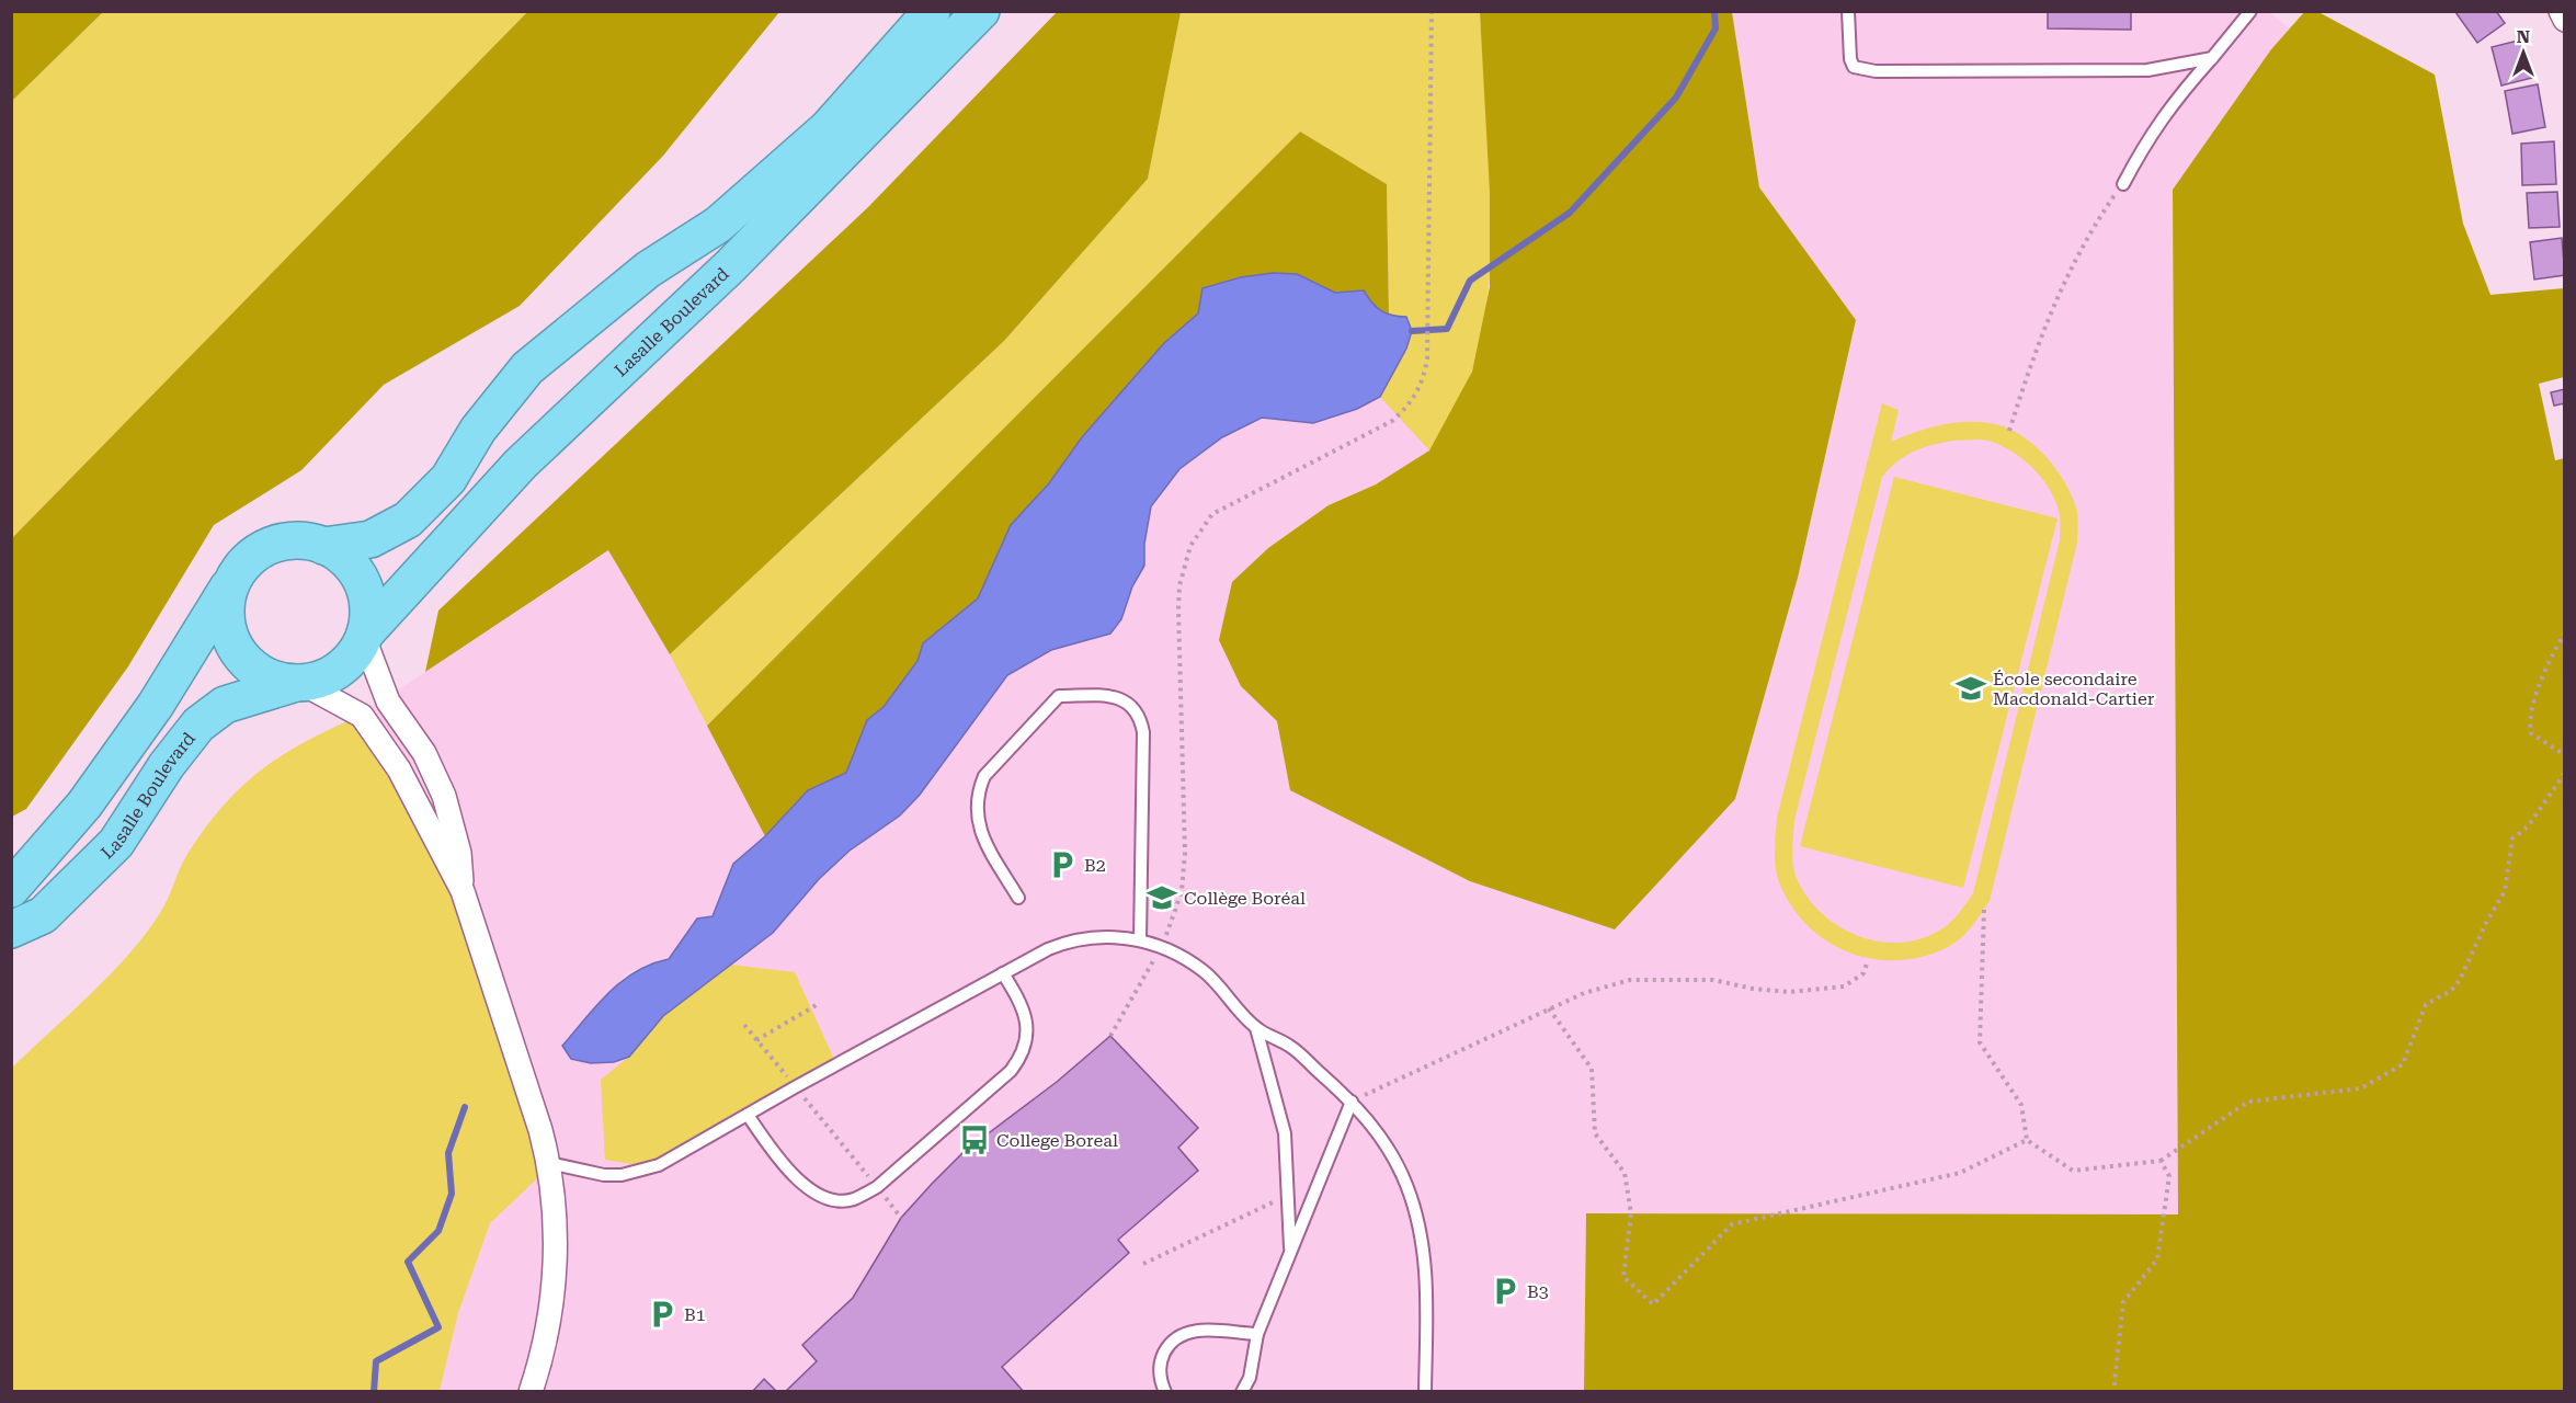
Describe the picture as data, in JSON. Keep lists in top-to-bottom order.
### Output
{
  "streets": {
    "highway": ["Lasalle Boulevard"]
  },
  "places": {
    "school or university": ["École secondaire Macdonald-Cartier", "Collège Boréal"],
    "parking": ["B2", "B3", "B1"],
    "bus stop": ["College Boreal"]
  },
  "north": "top"
}
